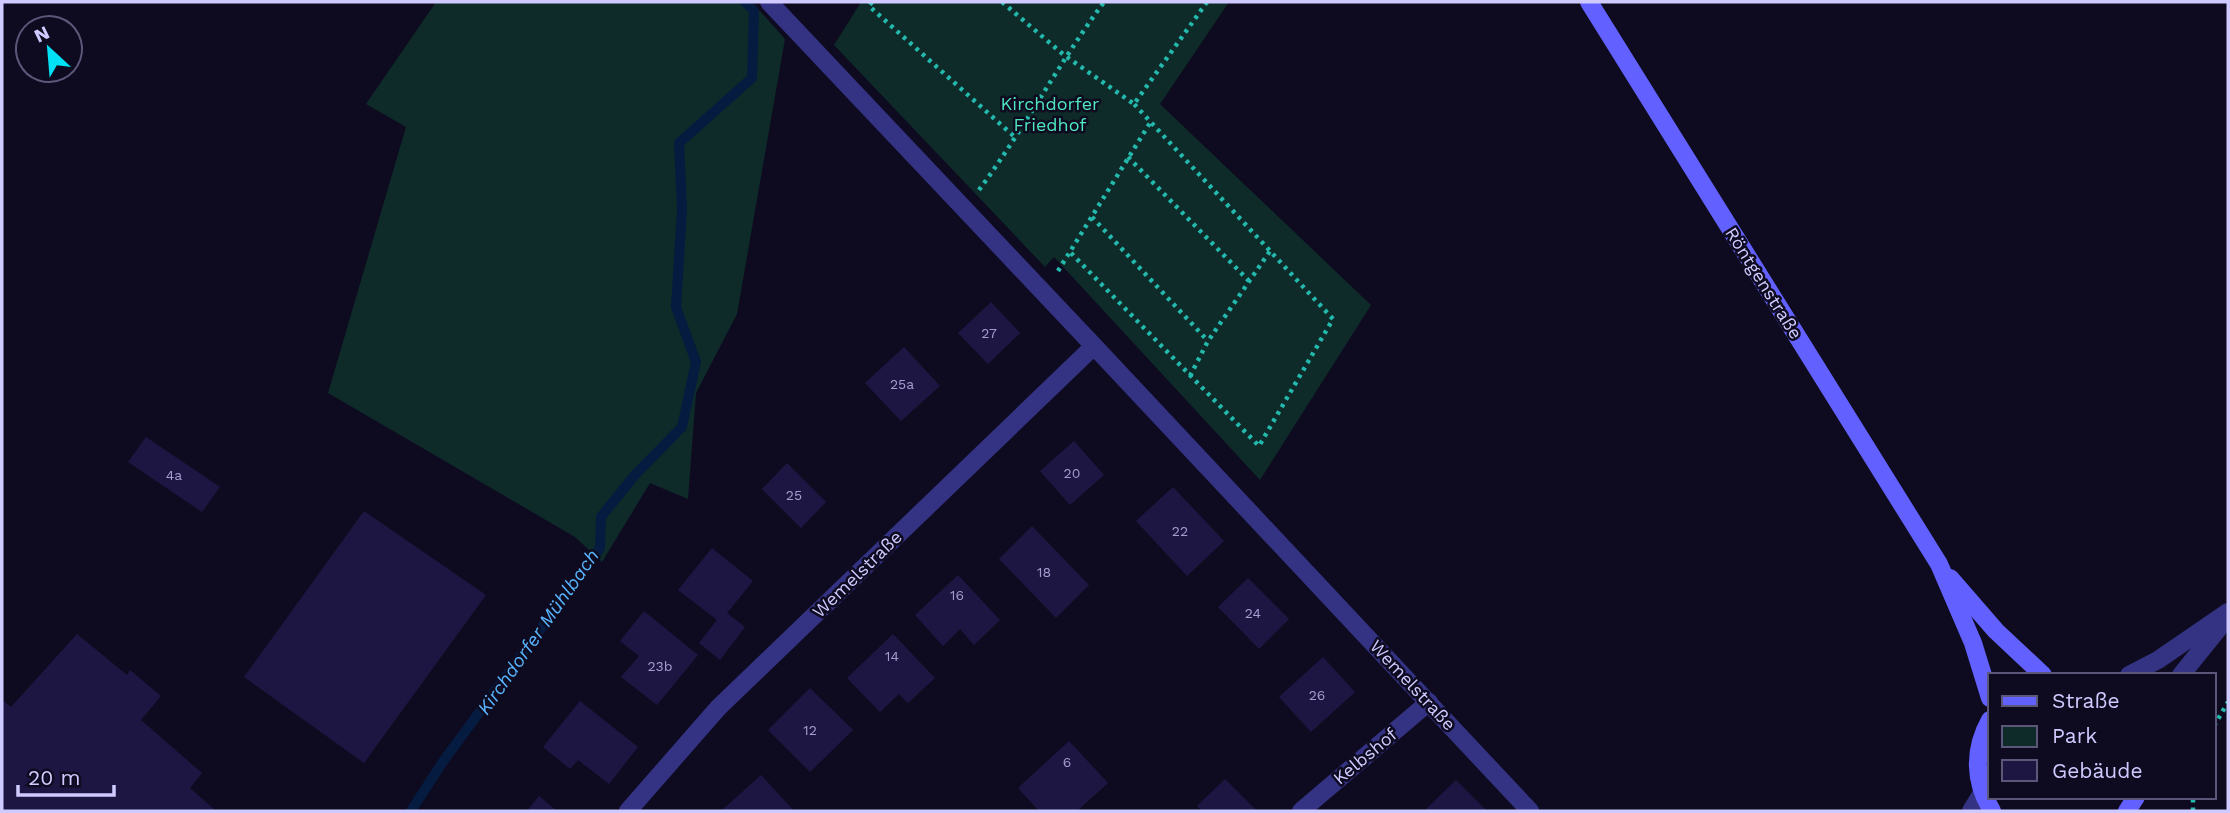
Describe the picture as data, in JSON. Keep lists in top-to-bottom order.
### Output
{
  "streets": {
    "main road": ["Röntgenstraße"],
    "street": ["Wemelstraße", "Kelbshof"]
  },
  "crossings": [
    ["Wemelstraße", "Kelbshof"]
  ],
  "water": ["Kirchdorfer Mühlbach"],
  "parks": ["Kirchdorfer Friedhof"],
  "house_numbers": [
    "27",
    "25a",
    "20",
    "4a",
    "25",
    "22",
    "18",
    "16",
    "24",
    "14",
    "23b",
    "26",
    "12",
    "6"
  ],
  "legend": ["Straße", "Park", "Gebäude"],
  "scale_bar": "20 m",
  "north": "top left"
}
